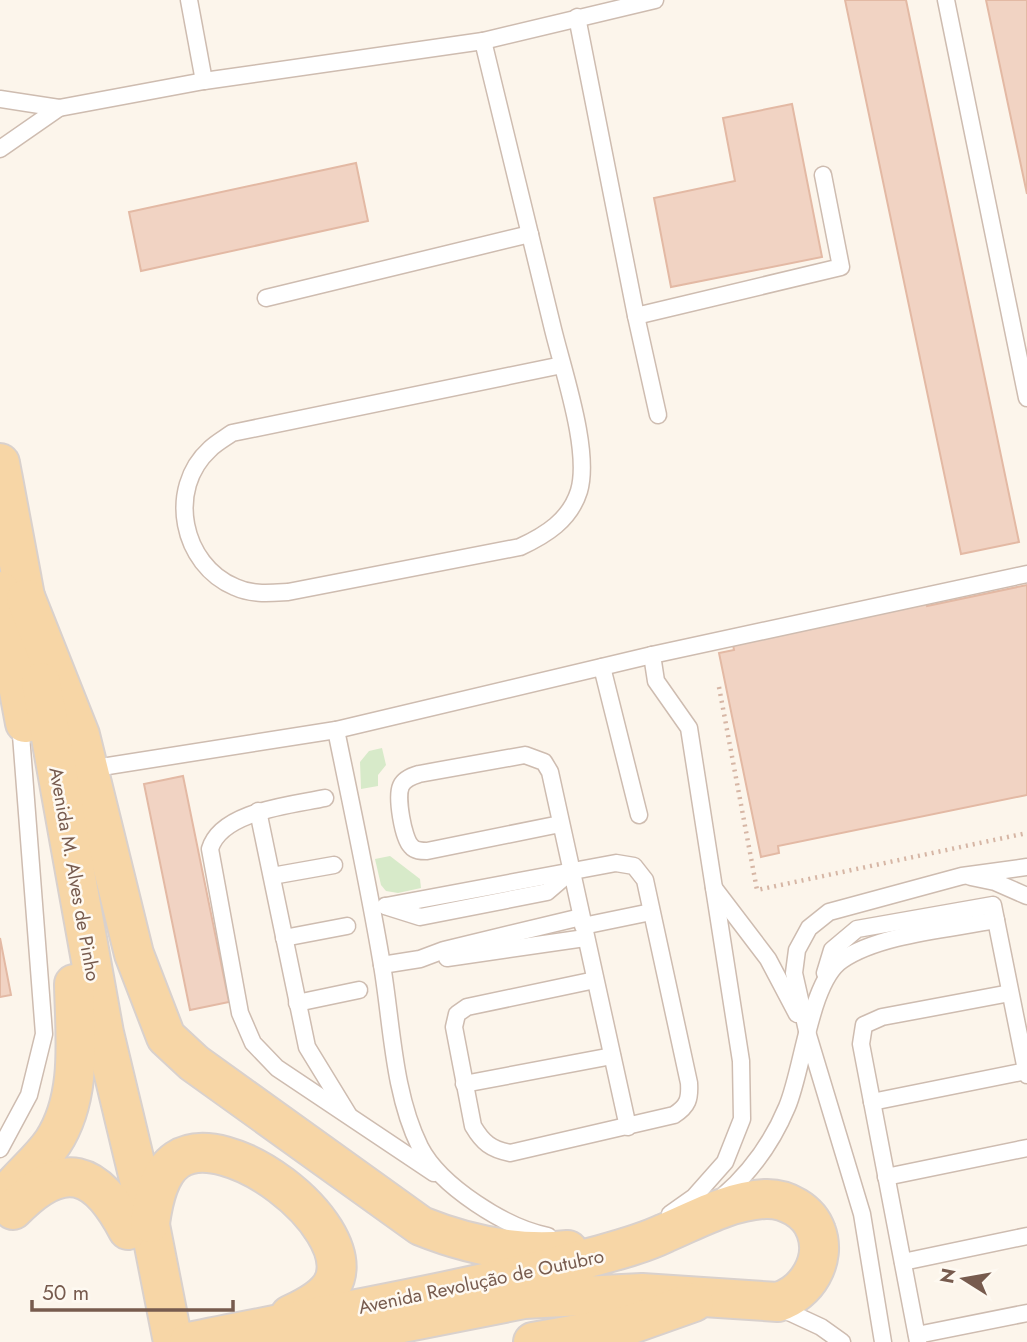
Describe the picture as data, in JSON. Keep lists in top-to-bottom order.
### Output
{
  "streets": {
    "main road": ["Avenida M. Alves de Pinho", "Avenida Revolução de Outubro"]
  },
  "scale_bar": "50 m",
  "north": "left"
}
